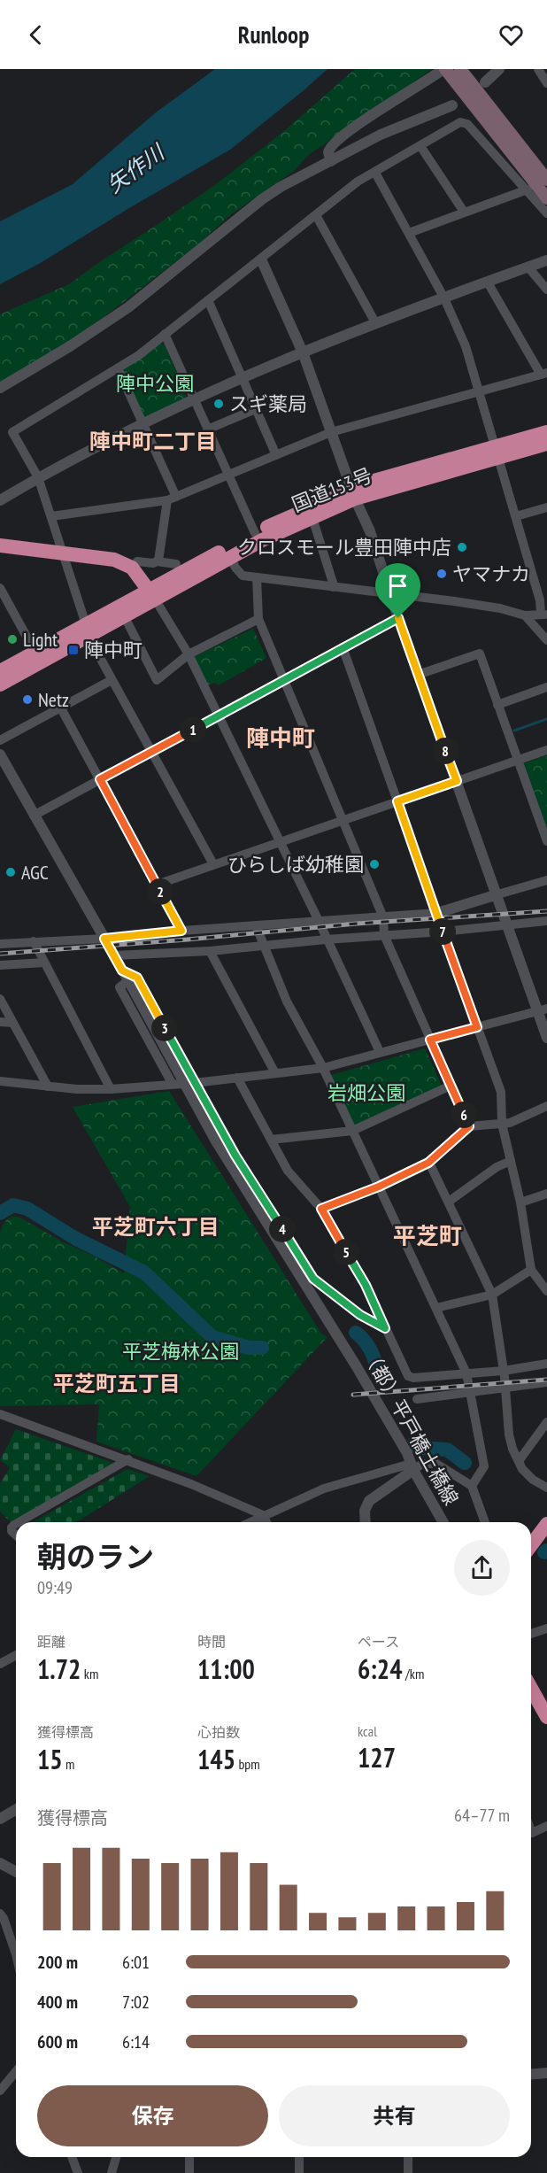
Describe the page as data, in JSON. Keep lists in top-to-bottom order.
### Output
{
  "streets": {
    "highway": ["国道153号"],
    "street": ["（都）平戸橋土橋線"]
  },
  "districts": [
    "陣中町二丁目",
    "陣中町",
    "平芝町六丁目",
    "平芝町",
    "平芝町五丁目"
  ],
  "water": ["矢作川"],
  "parks": ["陣中公園", "岩畑公園", "平芝梅林公園"],
  "places": {
    "other": [
      "スギ薬局",
      "クロスモール豊田陣中店",
      "ヤマナカ",
      "Light",
      "Netz",
      "ひらしば幼稚園",
      "AGC"
    ],
    "transit": ["陣中町"]
  },
  "page": {
    "header": "Runloop",
    "pins": [
      "1",
      "8",
      "2",
      "7",
      "3",
      "6",
      "4",
      "5"
    ],
    "heading": ["朝のラン", "09:49"],
    "stats": [
      ["距離", "1.72 km"],
      ["時間", "11:00"],
      ["ペース", "6:24 /km"],
      ["獲得標高", "15 m"],
      ["心拍数", "145 bpm"],
      ["kcal", "127"]
    ],
    "chart": ["獲得標高", "64–77 m"],
    "list": [
      {
        "name": "200 m",
        "note": "6:01"
      },
      {
        "name": "400 m",
        "note": "7:02"
      },
      {
        "name": "600 m",
        "note": "6:14"
      }
    ],
    "buttons": ["保存", "共有"]
  }
}
